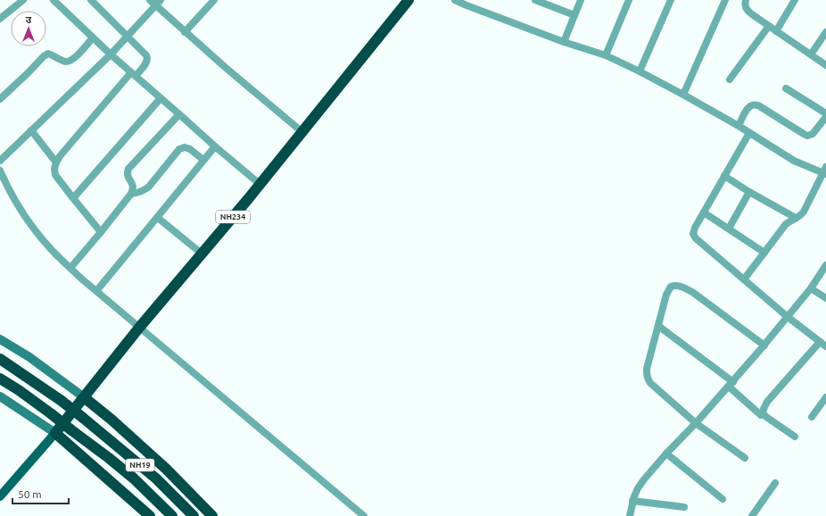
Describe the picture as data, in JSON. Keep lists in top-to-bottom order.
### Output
{
  "streets": {
    "highway": ["NH234", "NH19"]
  },
  "scale_bar": "50 m",
  "north": "top"
}
